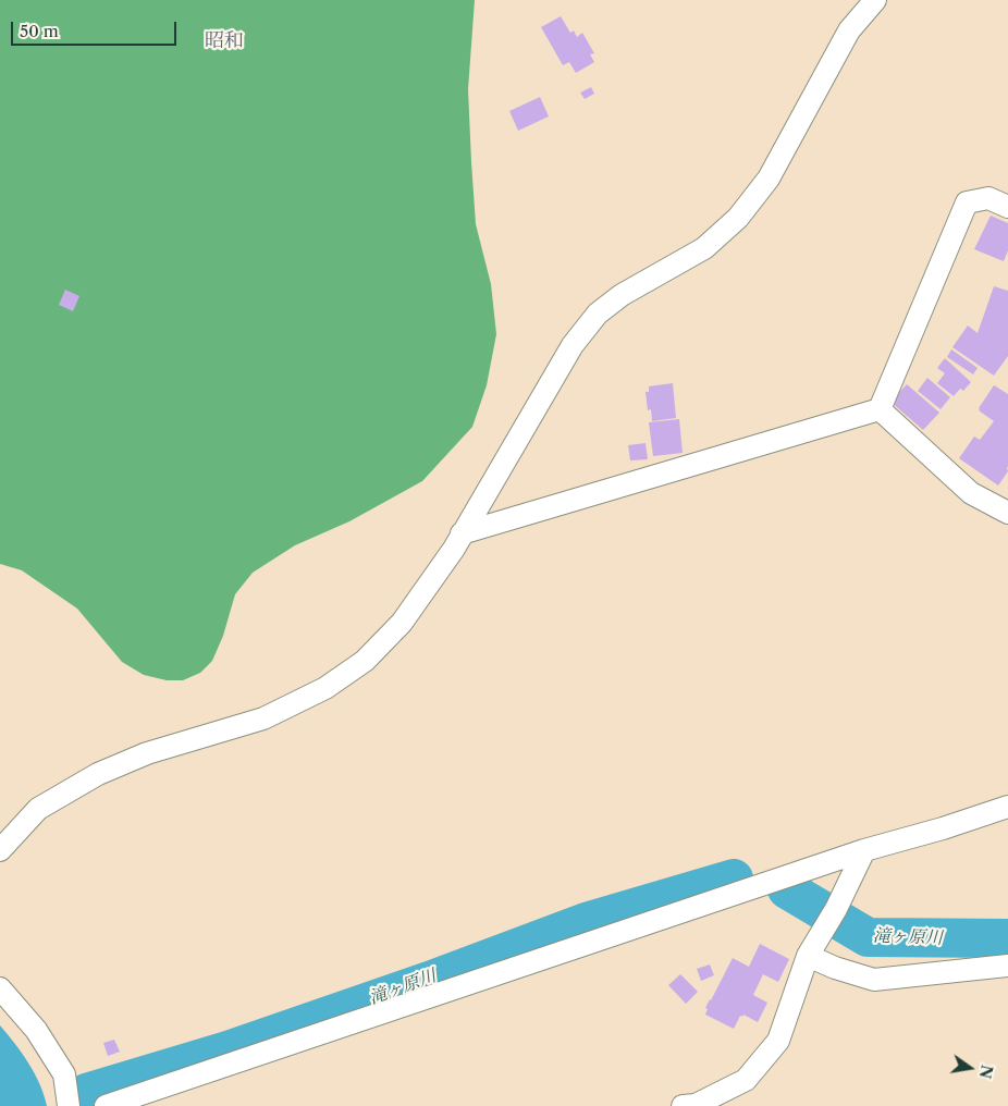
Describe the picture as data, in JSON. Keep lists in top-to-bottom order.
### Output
{
  "districts": ["昭和"],
  "water": ["滝ヶ原川"],
  "scale_bar": "50 m",
  "north": "right"
}
